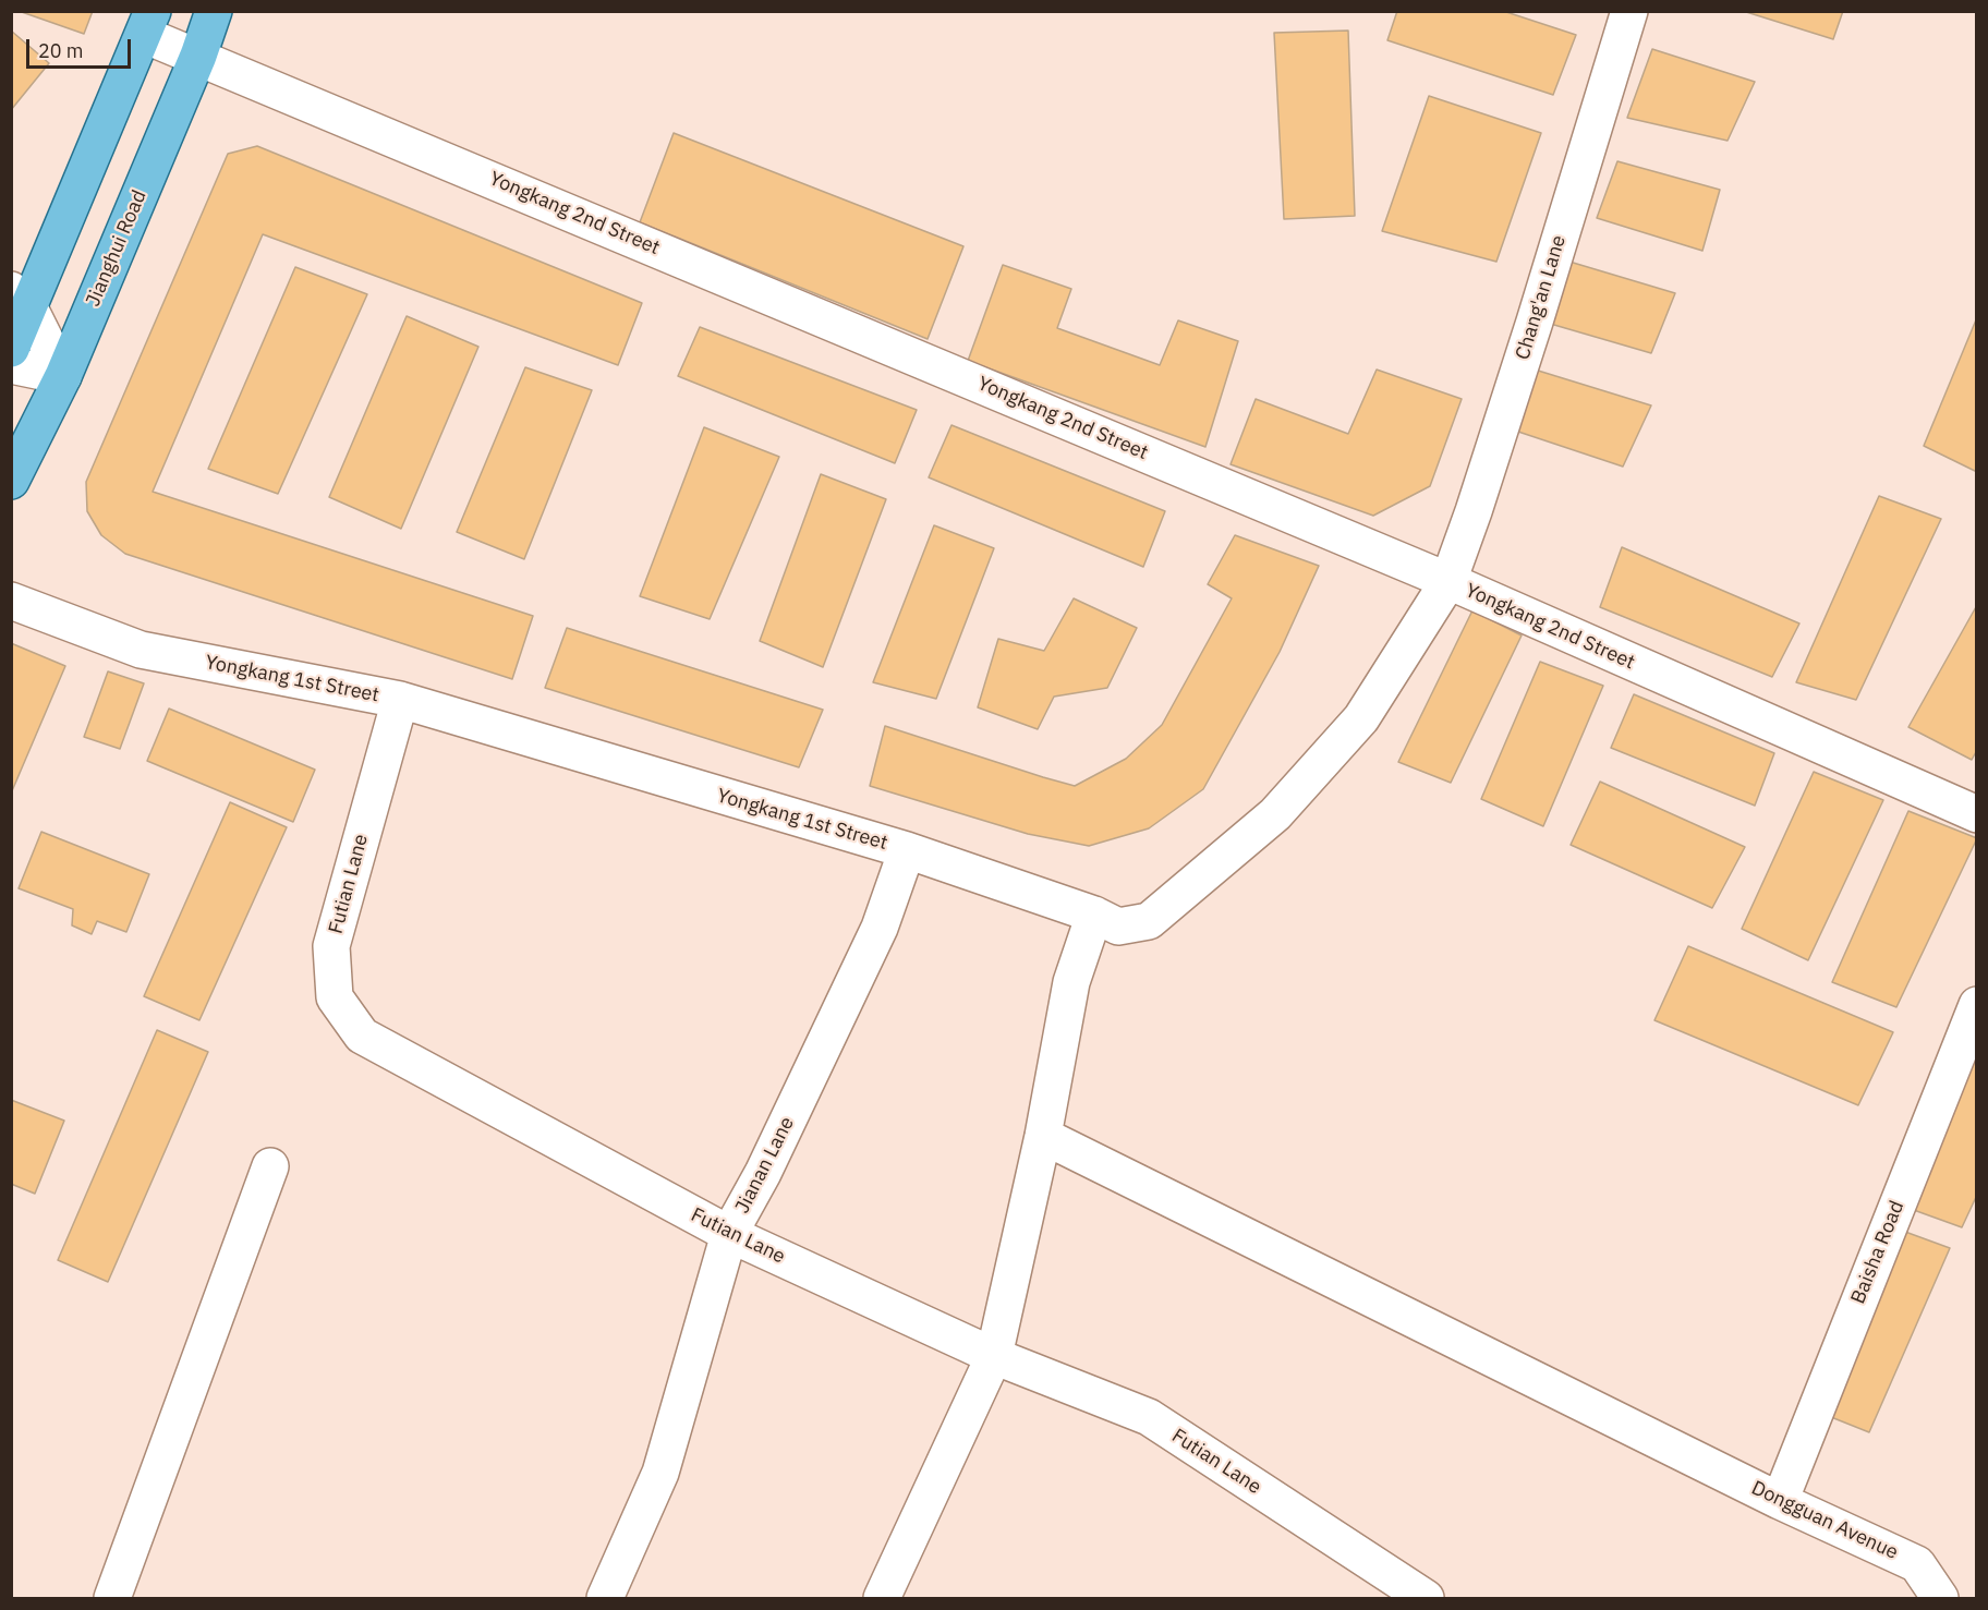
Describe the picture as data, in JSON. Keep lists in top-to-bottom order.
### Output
{
  "streets": {
    "main road": ["Jianghui Road"],
    "street": [
      "Yongkang 2nd Street",
      "Chang'an Lane",
      "Yongkang 1st Street",
      "Futian Lane",
      "Jianan Lane",
      "Baisha Road",
      "Dongguan Avenue"
    ]
  },
  "crossings": [
    ["Yongkang 2nd Street", "Jianghui Road"],
    ["Yongkang 2nd Street", "Chang'an Lane"],
    ["Yongkang 2nd Street", "Yongkang 1st Street"],
    ["Chang'an Lane", "Yongkang 1st Street"],
    ["Yongkang 1st Street", "Futian Lane"],
    ["Yongkang 1st Street", "Jianan Lane"],
    ["Futian Lane", "Jianan Lane"],
    ["Baisha Road", "Dongguan Avenue"]
  ],
  "scale_bar": "20 m"
}
